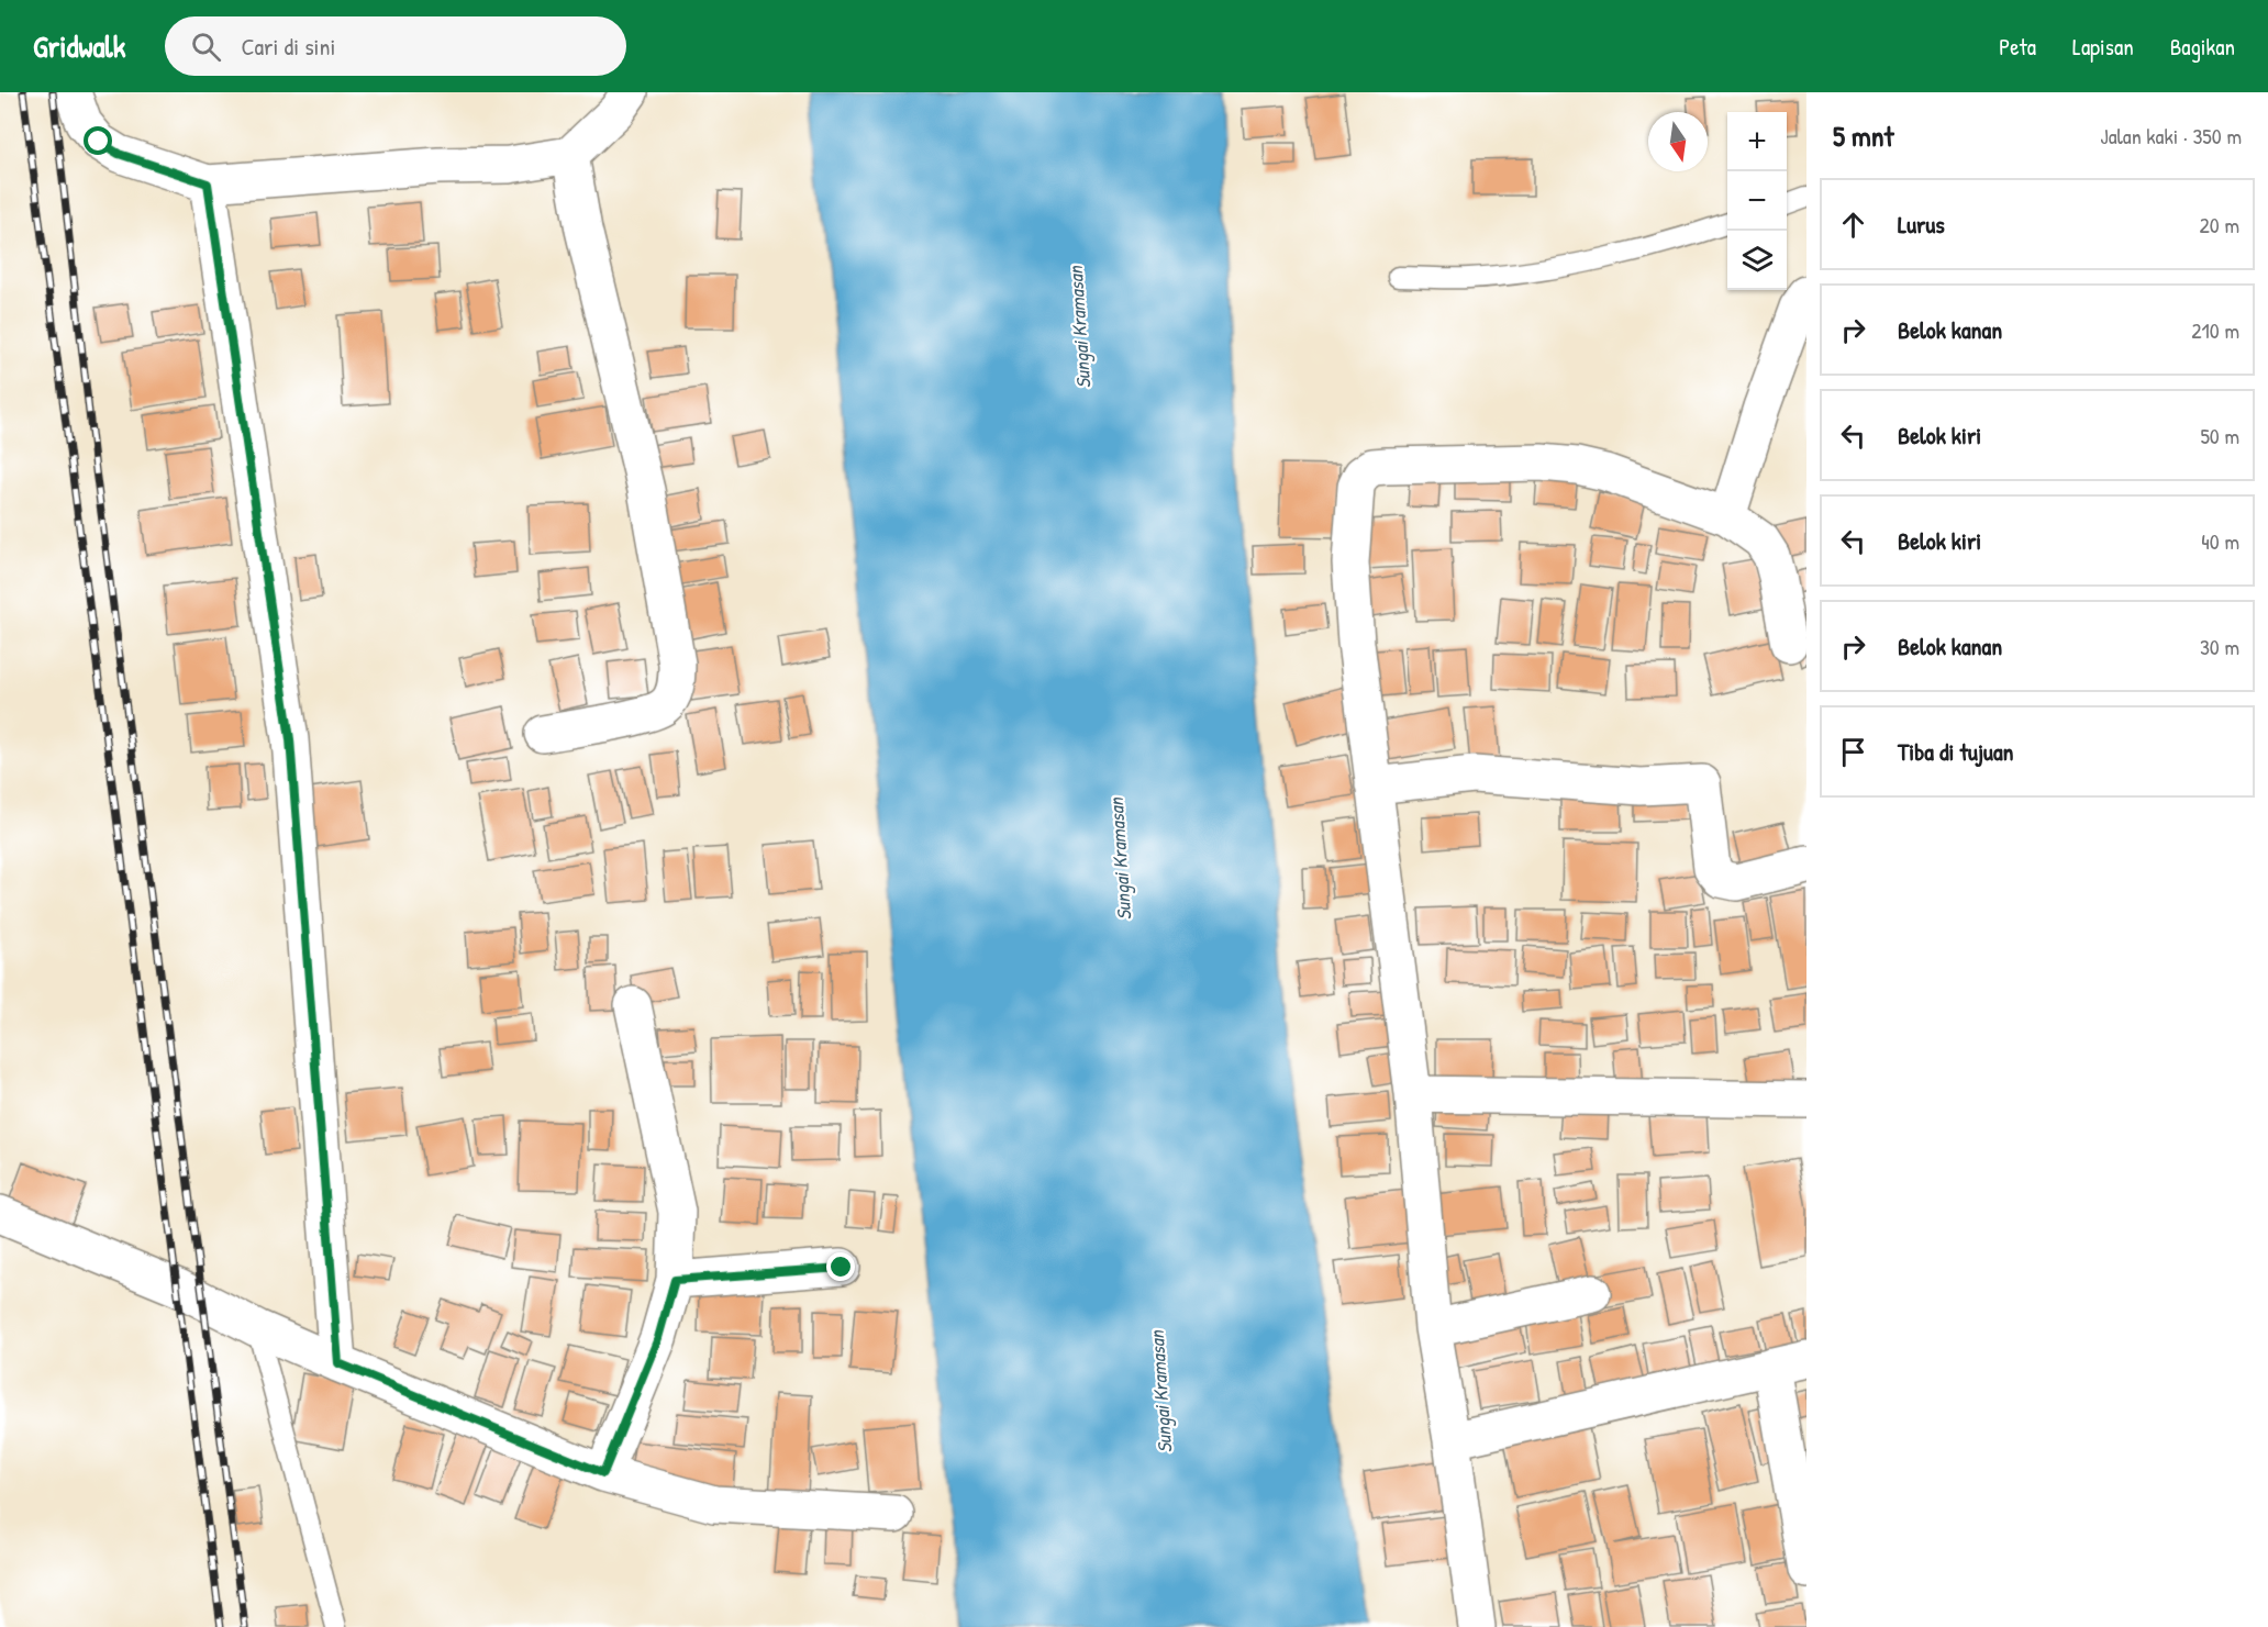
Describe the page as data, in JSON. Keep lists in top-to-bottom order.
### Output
{
  "water": ["Sungai Kramasan"],
  "north": "bottom",
  "page": {
    "header": "Gridwalk",
    "search": "Cari di sini",
    "nav": ["Peta", "Lapisan", "Bagikan"],
    "heading": ["5 mnt", "Jalan kaki · 350 m"],
    "map_buttons": ["+", "−"],
    "list": [
      ["Lurus", "20 m"],
      ["Belok kanan", "210 m"],
      ["Belok kiri", "50 m"],
      ["Belok kiri", "40 m"],
      ["Belok kanan", "30 m"],
      "Tiba di tujuan"
    ]
  }
}
